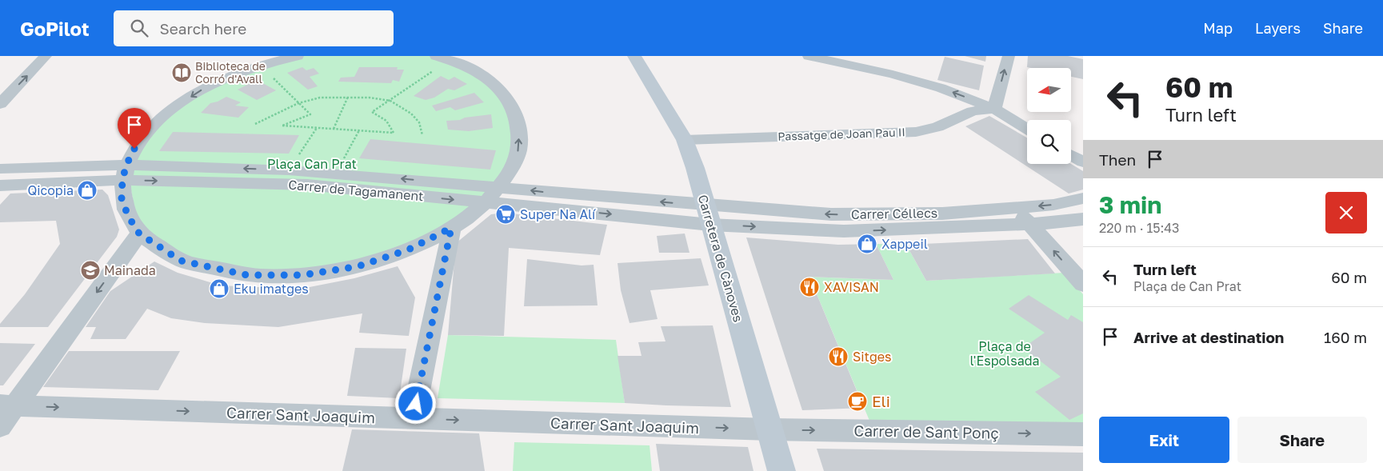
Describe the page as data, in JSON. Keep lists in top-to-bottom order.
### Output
{
  "streets": {
    "street": [
      "Passatge de Joan Pau II",
      "Carrer de Tagamanent",
      "Carrer Céllecs",
      "Carretera de Cànoves",
      "Carrer Sant Joaquim",
      "Carrer de Sant Ponç"
    ]
  },
  "crossings": [
    ["Passatge de Joan Pau II", "Carretera de Cànoves"],
    ["Carrer de Tagamanent", "Carrer Céllecs"],
    ["Carrer de Tagamanent", "Carretera de Cànoves"],
    ["Carrer Céllecs", "Carretera de Cànoves"],
    ["Carretera de Cànoves", "Carrer Sant Joaquim"],
    ["Carretera de Cànoves", "Carrer de Sant Ponç"],
    ["Carrer Sant Joaquim", "Carrer de Sant Ponç"]
  ],
  "one_way": ["Carrer de Sant Ponç"],
  "parks": ["Plaça Can Prat", "Plaça de l'Espolsada"],
  "places": {
    "library": ["Biblioteca de Corró d'Avall"],
    "shop": ["Qicopia", "Xappeil", "Eku imatges"],
    "supermarket": ["Super Na Alí"],
    "school or university": ["Mainada"],
    "restaurant": ["XAVISAN", "Sitges"],
    "cafe": ["Eli"]
  },
  "north": "left",
  "page": {
    "header": "GoPilot",
    "search": "Search here",
    "nav": ["Map", "Layers", "Share"],
    "turn": ["60 m", "Turn left"],
    "then": "Then",
    "heading": ["3 min", "220 m · 15:43"],
    "list": [
      {
        "name": "Turn left",
        "note": "Plaça de Can Prat",
        "value": "60 m"
      },
      {
        "name": "Arrive at destination",
        "value": "160 m"
      }
    ],
    "buttons": ["Exit", "Share"]
  }
}
